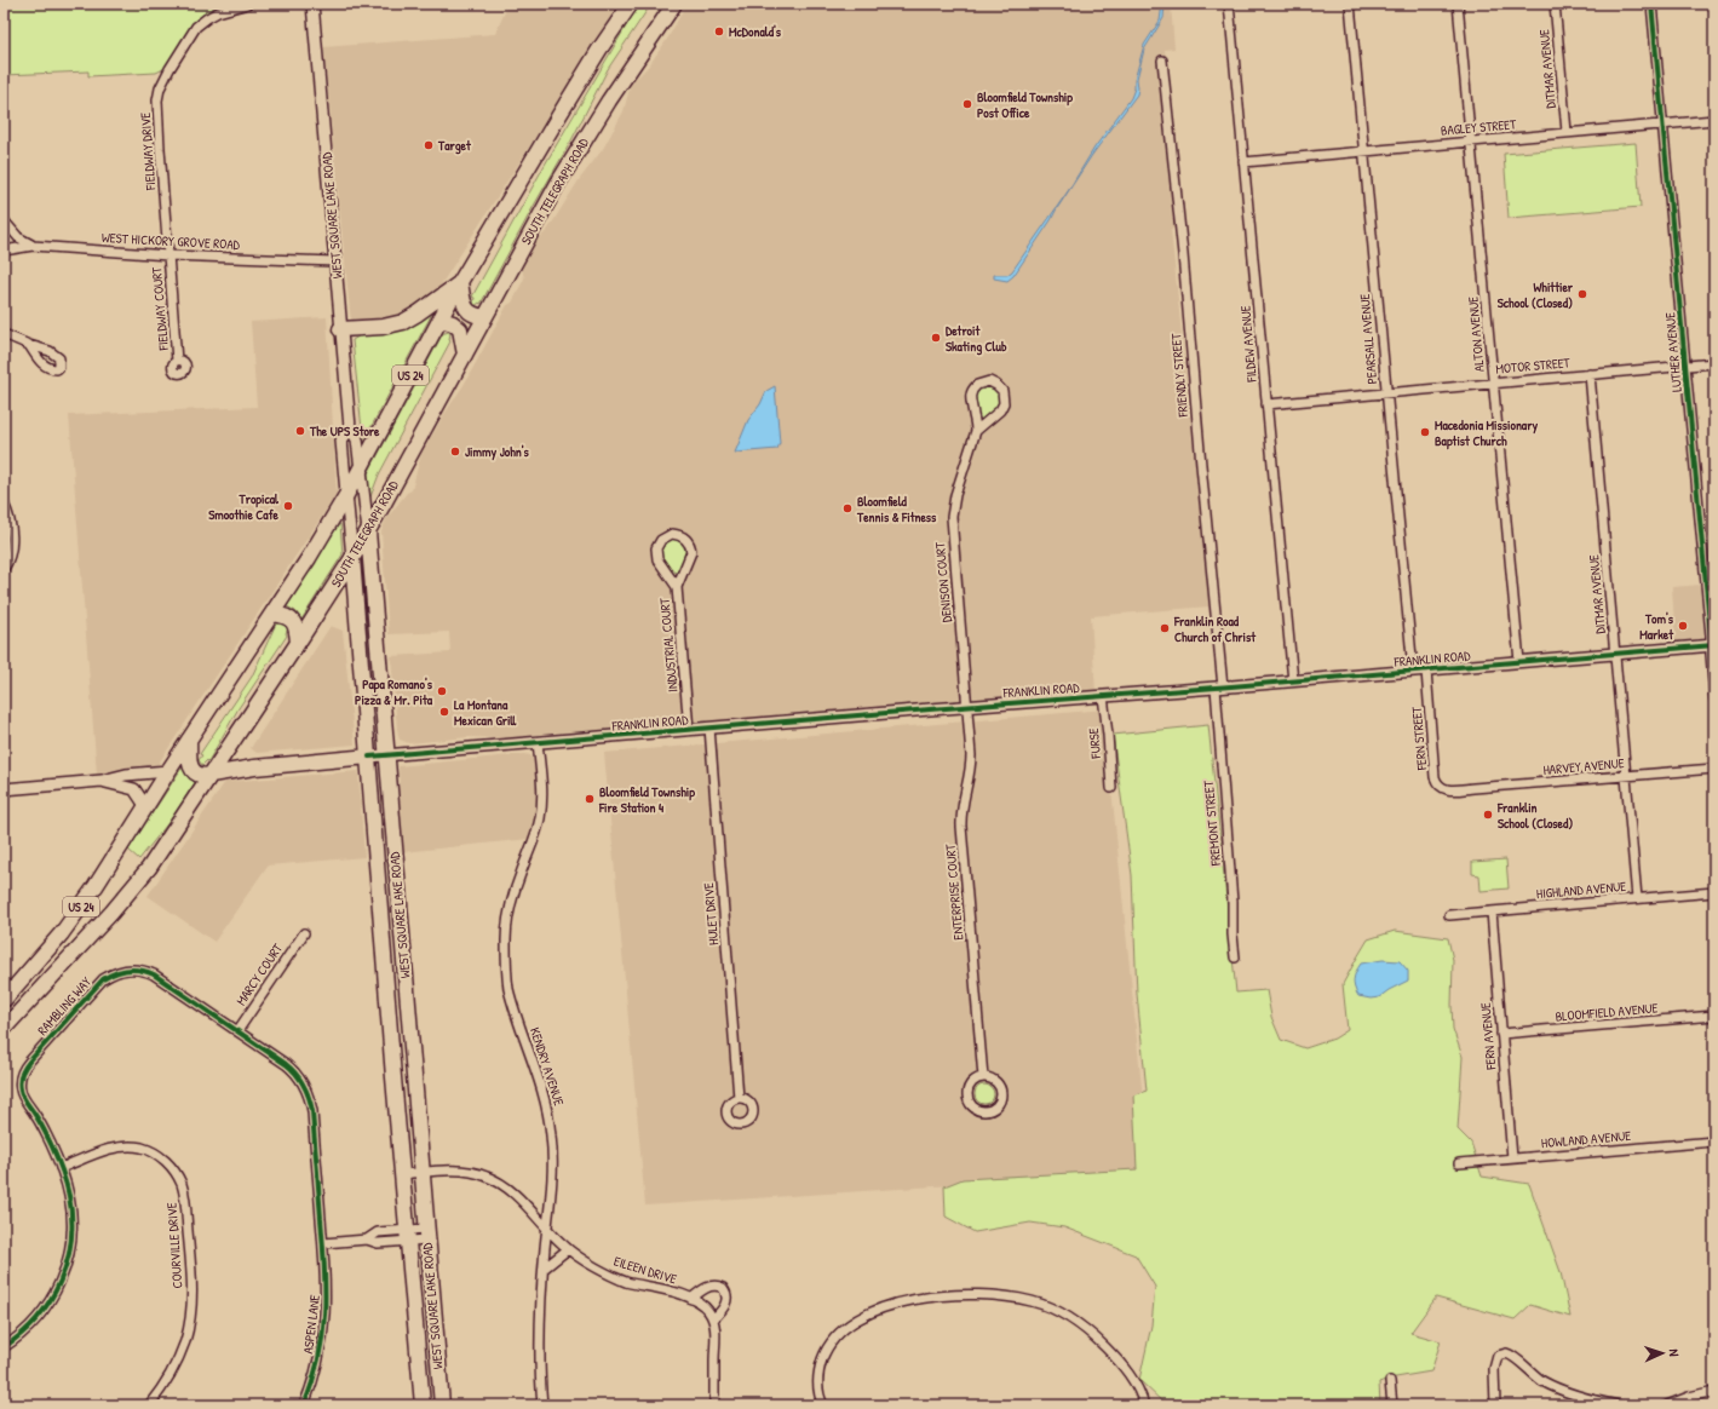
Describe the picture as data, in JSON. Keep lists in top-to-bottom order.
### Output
{
  "streets": {
    "highway": [
      "SOUTH TELEGRAPH ROAD",
      "WEST SQUARE LAKE ROAD",
      "US 24",
      "FRANKLIN ROAD"
    ],
    "street": [
      "DITMAR AVENUE",
      "BAGLEY STREET",
      "FIELDWAY DRIVE",
      "WEST HICKORY GROVE ROAD",
      "FIELDWAY COURT",
      "ALTON AVENUE",
      "PEARSALL AVENUE",
      "FILDEW AVENUE",
      "LUTHER AVENUE",
      "MOTOR STREET",
      "FRIENDLY STREET",
      "DENISON COURT",
      "INDUSTRIAL COURT",
      "FERN STREET",
      "FURSE",
      "HARVEY AVENUE",
      "FREMONT STREET",
      "HIGHLAND AVENUE",
      "ENTERPRISE COURT",
      "HULET DRIVE",
      "MARCY COURT",
      "RAMBLING WAY",
      "BLOOMFIELD AVENUE",
      "FERN AVENUE",
      "KENDRY AVENUE",
      "HOWLAND AVENUE",
      "COURVILLE DRIVE",
      "EILEEN DRIVE",
      "ASPEN LANE"
    ]
  },
  "crossings": [
    ["DITMAR AVENUE", "BAGLEY STREET"],
    ["DITMAR AVENUE", "MOTOR STREET"],
    ["DITMAR AVENUE", "FRANKLIN ROAD"],
    ["DITMAR AVENUE", "HARVEY AVENUE"],
    ["DITMAR AVENUE", "HIGHLAND AVENUE"],
    ["BAGLEY STREET", "ALTON AVENUE"],
    ["BAGLEY STREET", "PEARSALL AVENUE"],
    ["BAGLEY STREET", "FILDEW AVENUE"],
    ["BAGLEY STREET", "LUTHER AVENUE"],
    ["FIELDWAY DRIVE", "WEST HICKORY GROVE ROAD"],
    ["FIELDWAY DRIVE", "FIELDWAY COURT"],
    ["SOUTH TELEGRAPH ROAD", "WEST SQUARE LAKE ROAD"],
    ["SOUTH TELEGRAPH ROAD", "FRANKLIN ROAD"],
    ["WEST SQUARE LAKE ROAD", "WEST HICKORY GROVE ROAD"],
    ["WEST SQUARE LAKE ROAD", "US 24"],
    ["WEST SQUARE LAKE ROAD", "FRANKLIN ROAD"],
    ["WEST SQUARE LAKE ROAD", "EILEEN DRIVE"],
    ["WEST HICKORY GROVE ROAD", "FIELDWAY COURT"],
    ["ALTON AVENUE", "MOTOR STREET"],
    ["ALTON AVENUE", "FRANKLIN ROAD"],
    ["PEARSALL AVENUE", "MOTOR STREET"],
    ["PEARSALL AVENUE", "FRANKLIN ROAD"],
    ["FILDEW AVENUE", "MOTOR STREET"],
    ["FILDEW AVENUE", "FRANKLIN ROAD"],
    ["LUTHER AVENUE", "MOTOR STREET"],
    ["LUTHER AVENUE", "FRANKLIN ROAD"],
    ["FRIENDLY STREET", "FRANKLIN ROAD"],
    ["FRIENDLY STREET", "FREMONT STREET"],
    ["DENISON COURT", "FRANKLIN ROAD"],
    ["DENISON COURT", "ENTERPRISE COURT"],
    ["INDUSTRIAL COURT", "FRANKLIN ROAD"],
    ["FRANKLIN ROAD", "FERN STREET"],
    ["FRANKLIN ROAD", "FURSE"],
    ["FRANKLIN ROAD", "FREMONT STREET"],
    ["FRANKLIN ROAD", "ENTERPRISE COURT"],
    ["FRANKLIN ROAD", "HULET DRIVE"],
    ["FRANKLIN ROAD", "KENDRY AVENUE"],
    ["FERN STREET", "HARVEY AVENUE"],
    ["HIGHLAND AVENUE", "FERN AVENUE"],
    ["MARCY COURT", "RAMBLING WAY"],
    ["RAMBLING WAY", "COURVILLE DRIVE"],
    ["RAMBLING WAY", "ASPEN LANE"],
    ["BLOOMFIELD AVENUE", "FERN AVENUE"],
    ["FERN AVENUE", "HOWLAND AVENUE"],
    ["KENDRY AVENUE", "EILEEN DRIVE"]
  ],
  "places": [
    "McDonald's",
    "Bloomfield Township Post Office",
    "Target",
    "Whittier School (Closed)",
    "Detroit Skating Club",
    "The UPS Store",
    "Macedonia Missionary Baptist Church",
    "Jimmy John's",
    "Tropical Smoothie Cafe",
    "Bloomfield Tennis & Fitness",
    "Tom's Market",
    "Franklin Road Church of Christ",
    "Papa Romano's Pizza & Mr. Pita",
    "La Montana Mexican Grill",
    "Bloomfield Township Fire Station 4",
    "Franklin School (Closed)"
  ],
  "north": "right"
}
